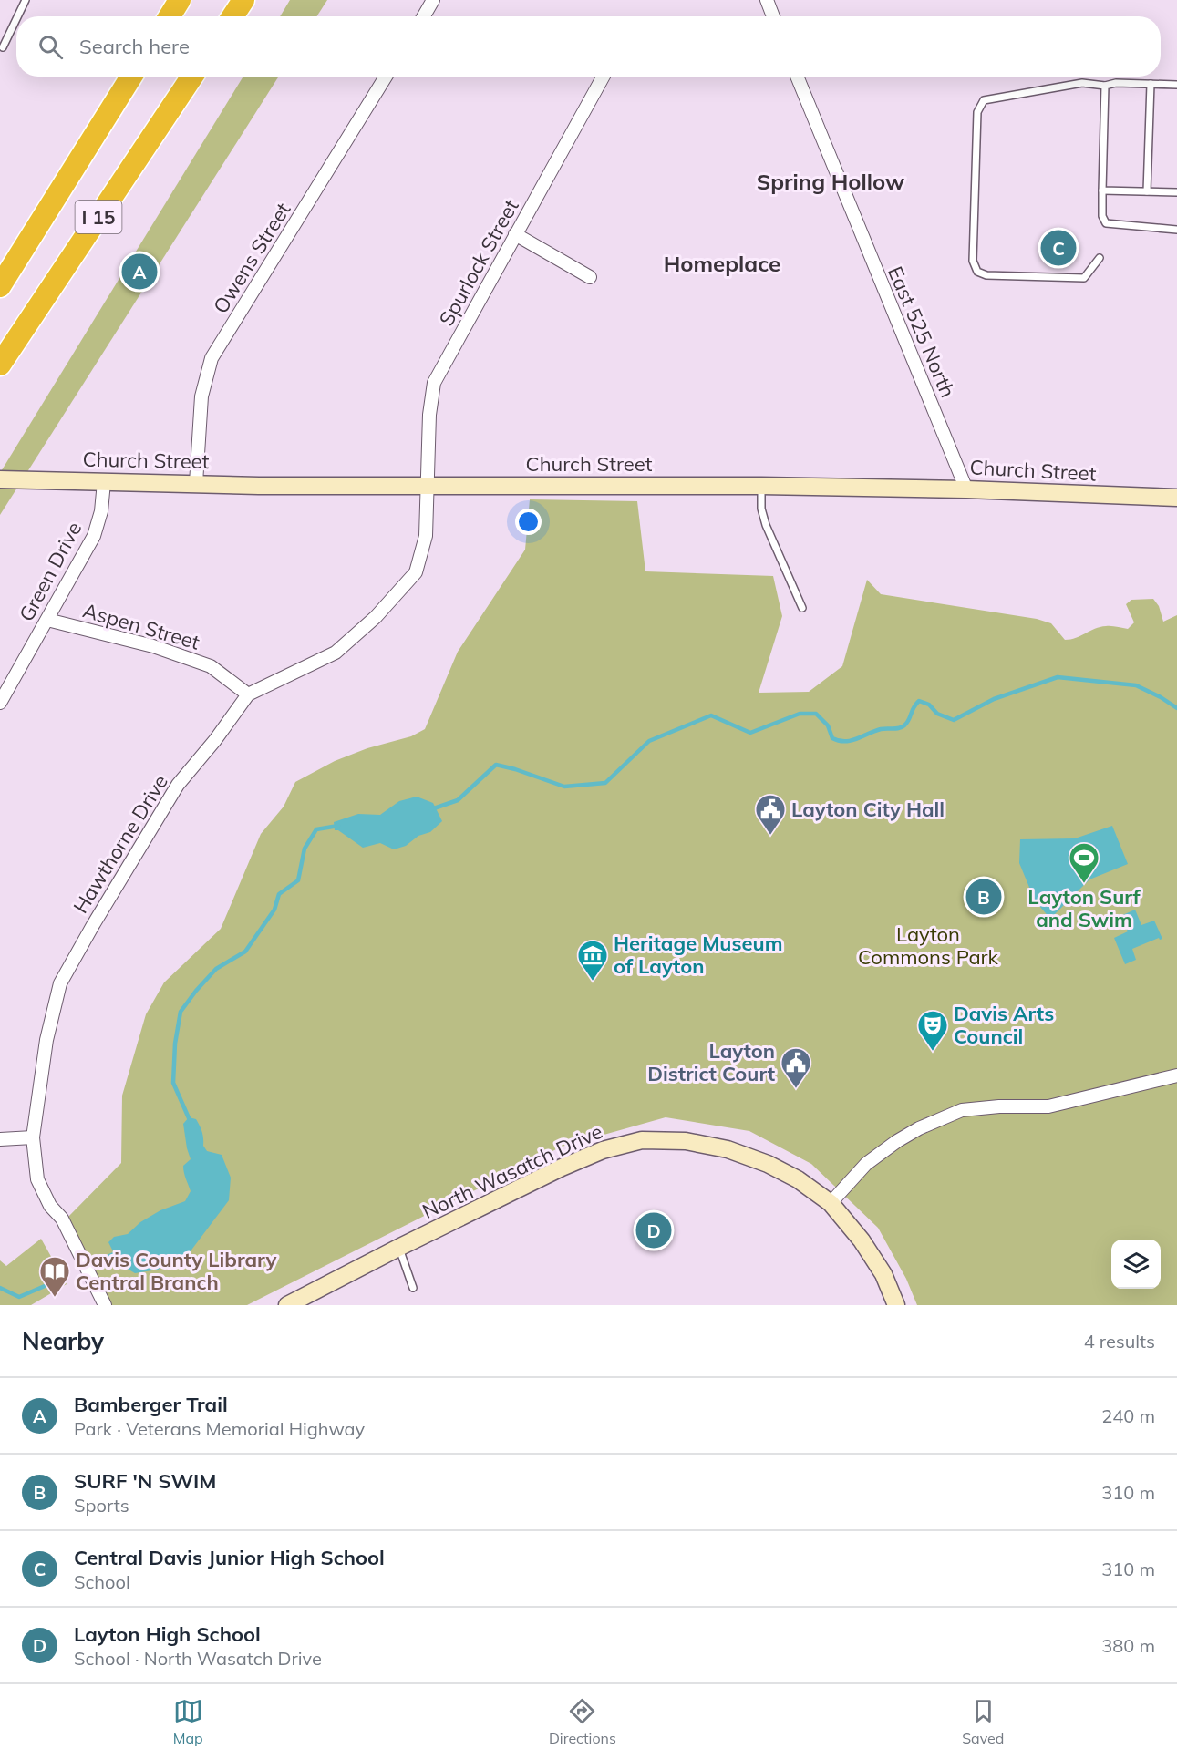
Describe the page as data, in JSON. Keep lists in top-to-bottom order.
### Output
{
  "streets": {
    "highway": ["I 15"],
    "street": [
      "Owens Street",
      "Spurlock Street",
      "East 525 North",
      "Church Street",
      "Green Drive",
      "Aspen Street",
      "Hawthorne Drive",
      "North Wasatch Drive"
    ]
  },
  "crossings": [
    ["Owens Street", "Church Street"],
    ["Spurlock Street", "Church Street"],
    ["Spurlock Street", "Hawthorne Drive"],
    ["East 525 North", "Church Street"],
    ["Church Street", "Green Drive"],
    ["Church Street", "Hawthorne Drive"],
    ["Green Drive", "Aspen Street"],
    ["Aspen Street", "Hawthorne Drive"]
  ],
  "districts": ["Spring Hollow", "Homeplace"],
  "parks": ["Layton Commons Park"],
  "places": {
    "public building": ["Layton City Hall", "Layton District Court"],
    "sports": ["Layton Surf and Swim"],
    "museum": ["Heritage Museum of Layton"],
    "theatre": ["Davis Arts Council"],
    "library": ["Davis County Library Central Branch"]
  },
  "page": {
    "search": "Search here",
    "pins": [
      "C",
      "A",
      "B",
      "D"
    ],
    "heading": ["Nearby", "4 results"],
    "list": [
      {
        "mark": "A",
        "name": "Bamberger Trail",
        "note": "Park · Veterans Memorial Highway",
        "value": "240 m"
      },
      {
        "mark": "B",
        "name": "SURF 'N SWIM",
        "note": "Sports",
        "value": "310 m"
      },
      {
        "mark": "C",
        "name": "Central Davis Junior High School",
        "note": "School",
        "value": "310 m"
      },
      {
        "mark": "D",
        "name": "Layton High School",
        "note": "School · North Wasatch Drive",
        "value": "380 m"
      }
    ],
    "nav": ["Map", "Directions", "Saved"]
  }
}
